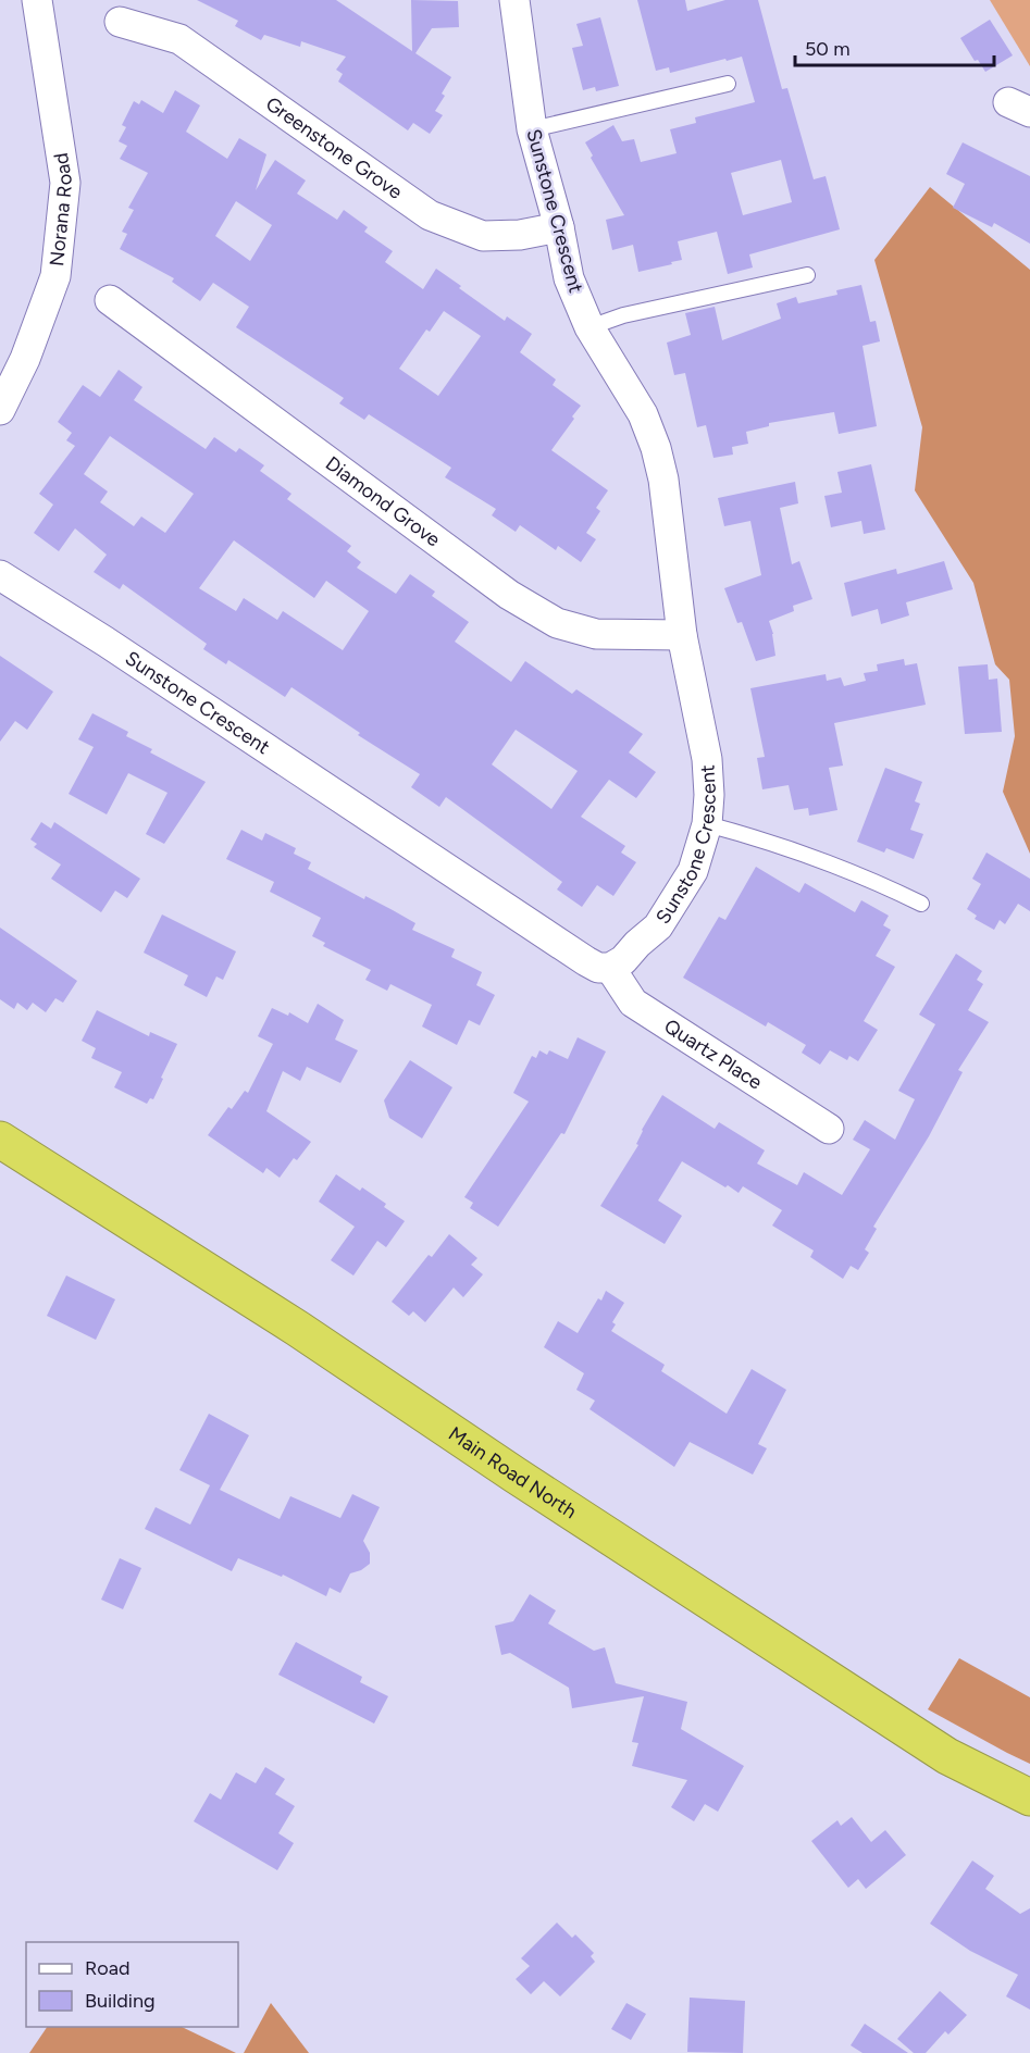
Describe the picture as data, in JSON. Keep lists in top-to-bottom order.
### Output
{
  "streets": {
    "highway": ["Main Road North"],
    "street": [
      "Greenstone Grove",
      "Norana Road",
      "Sunstone Crescent",
      "Diamond Grove",
      "Quartz Place"
    ]
  },
  "crossings": [
    ["Greenstone Grove", "Sunstone Crescent"],
    ["Sunstone Crescent", "Diamond Grove"],
    ["Sunstone Crescent", "Quartz Place"]
  ],
  "legend": ["Road", "Building"],
  "scale_bar": "50 m"
}
